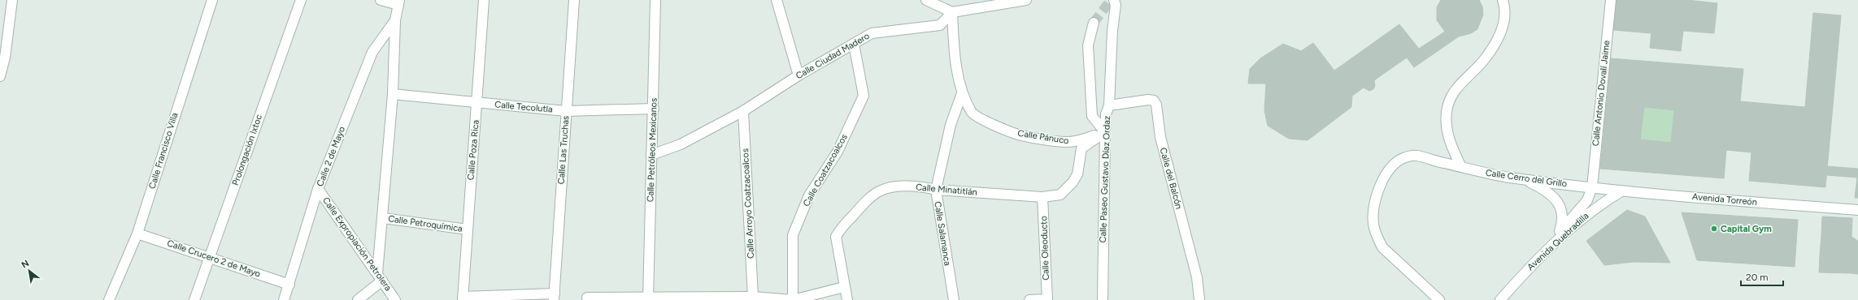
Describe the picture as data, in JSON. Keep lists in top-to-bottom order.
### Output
{
  "streets": {
    "street": [
      "Calle Ciudad Madero",
      "Calle Antonio Dovalí Jaime",
      "Calle Tecolutla",
      "Calle Pánuco",
      "Prolongación Ixtoc",
      "Calle Poza Rica",
      "Calle Las Truchas",
      "Calle Petróleos Mexicanos",
      "Calle Francisco Villa",
      "Calle 2 de Mayo",
      "Calle Coatzacoalcos",
      "Calle del Balcón",
      "Calle Cerro del Grillo",
      "Calle Paseo Gustavo Díaz Ordaz",
      "Calle Minatitlán",
      "Avenida Torreón",
      "Calle Arroyo Coatzacoalcos",
      "Calle Petroquímica",
      "Calle Salamanca",
      "Avenida Quebradilla",
      "Calle Expropiación Petrolera",
      "Calle Oleoducto",
      "Calle Crucero 2 de Mayo"
    ]
  },
  "crossings": [
    ["Calle Ciudad Madero", "Calle Pánuco"],
    ["Calle Ciudad Madero", "Calle Petróleos Mexicanos"],
    ["Calle Ciudad Madero", "Calle Coatzacoalcos"],
    ["Calle Ciudad Madero", "Calle Arroyo Coatzacoalcos"],
    ["Calle Antonio Dovalí Jaime", "Calle Cerro del Grillo"],
    ["Calle Antonio Dovalí Jaime", "Avenida Torreón"],
    ["Calle Antonio Dovalí Jaime", "Avenida Quebradilla"],
    ["Calle Tecolutla", "Calle Poza Rica"],
    ["Calle Tecolutla", "Calle Las Truchas"],
    ["Calle Tecolutla", "Calle Petróleos Mexicanos"],
    ["Calle Tecolutla", "Calle 2 de Mayo"],
    ["Calle Pánuco", "Calle Paseo Gustavo Díaz Ordaz"],
    ["Calle Pánuco", "Calle Minatitlán"],
    ["Calle Pánuco", "Calle Salamanca"],
    ["Prolongación Ixtoc", "Calle Crucero 2 de Mayo"],
    ["Calle Poza Rica", "Calle Petroquímica"],
    ["Calle Francisco Villa", "Calle Crucero 2 de Mayo"],
    ["Calle 2 de Mayo", "Calle Petroquímica"],
    ["Calle 2 de Mayo", "Calle Expropiación Petrolera"],
    ["Calle 2 de Mayo", "Calle Crucero 2 de Mayo"],
    ["Calle del Balcón", "Calle Paseo Gustavo Díaz Ordaz"],
    ["Calle Cerro del Grillo", "Avenida Torreón"],
    ["Calle Paseo Gustavo Díaz Ordaz", "Calle Minatitlán"],
    ["Calle Minatitlán", "Calle Salamanca"],
    ["Calle Minatitlán", "Calle Oleoducto"],
    ["Avenida Torreón", "Avenida Quebradilla"]
  ],
  "places": ["Capital Gym"],
  "scale_bar": "20 m",
  "north": "top left"
}
